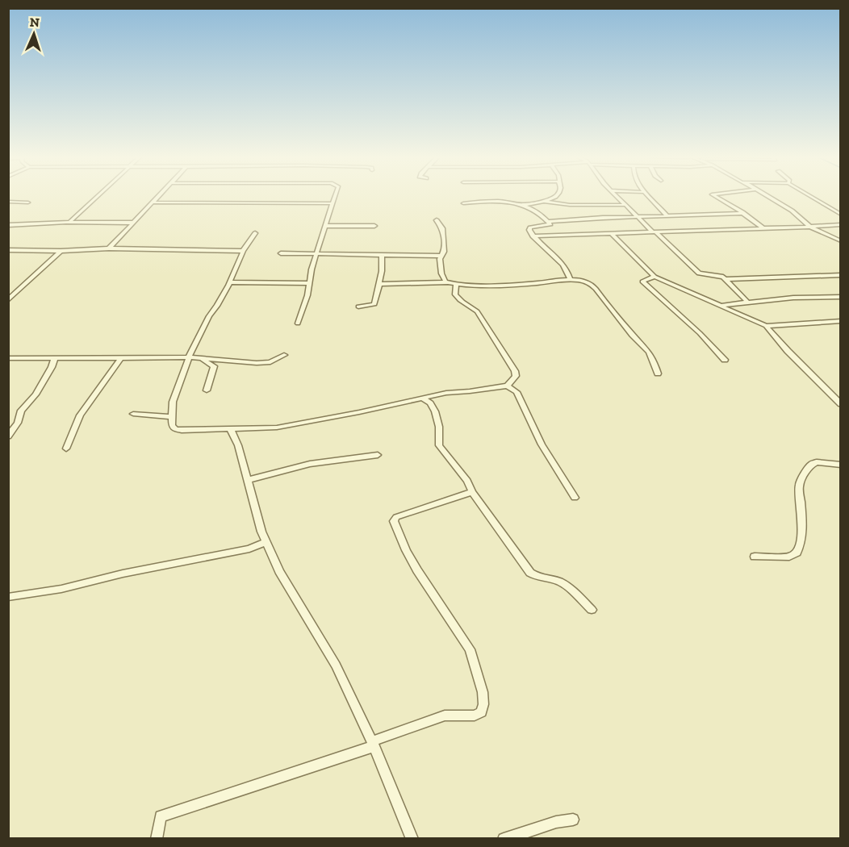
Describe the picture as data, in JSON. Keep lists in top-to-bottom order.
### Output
{
  "north": "top"
}
